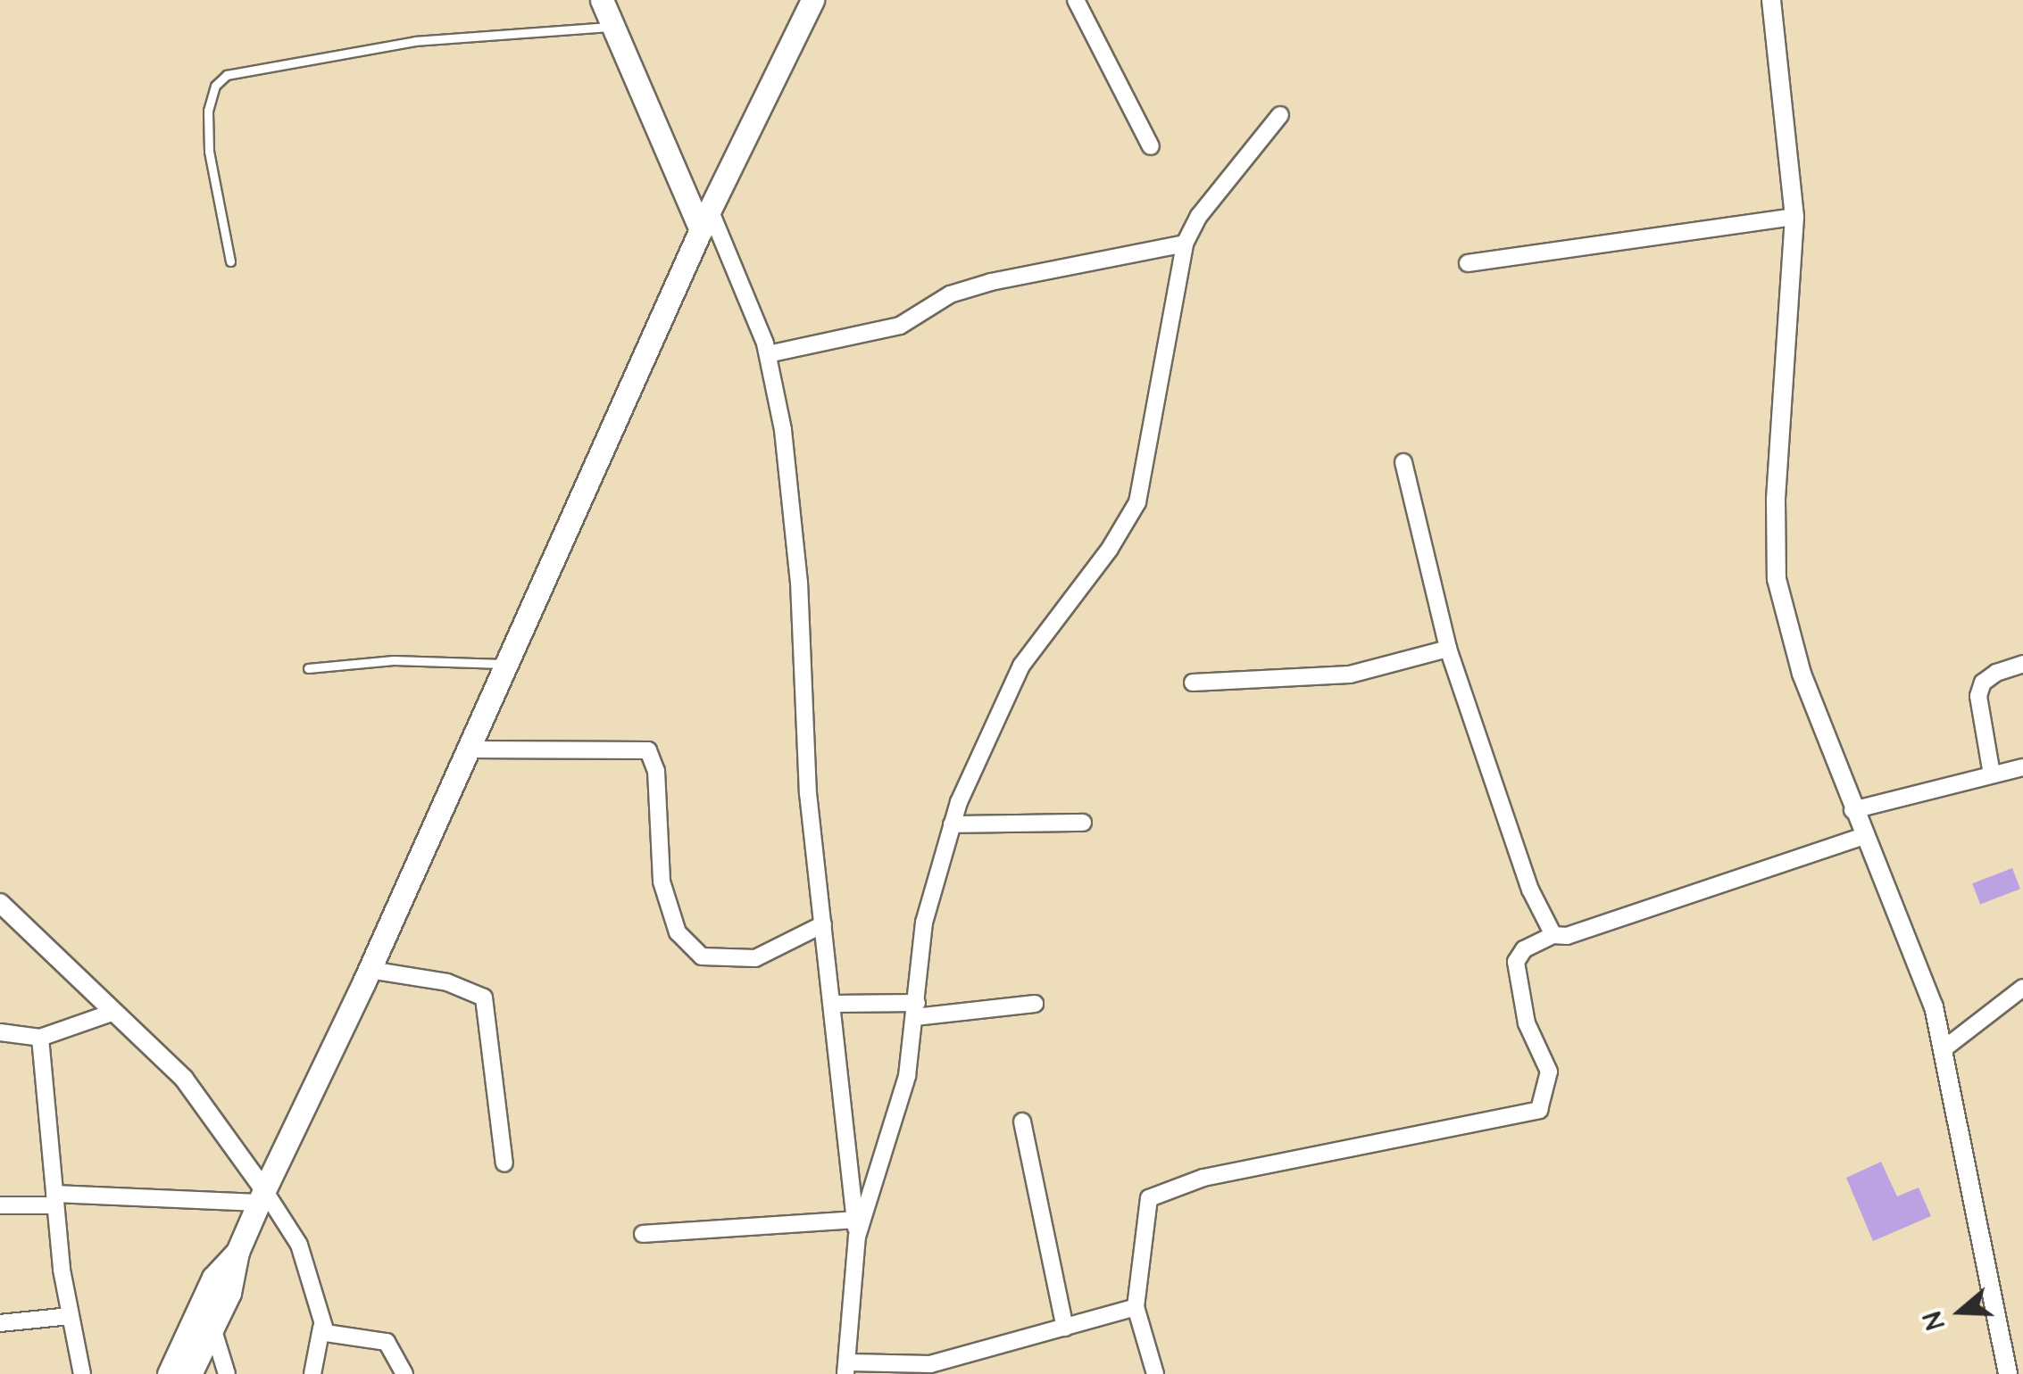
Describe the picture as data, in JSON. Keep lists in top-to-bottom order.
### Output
{
  "north": "left"
}
